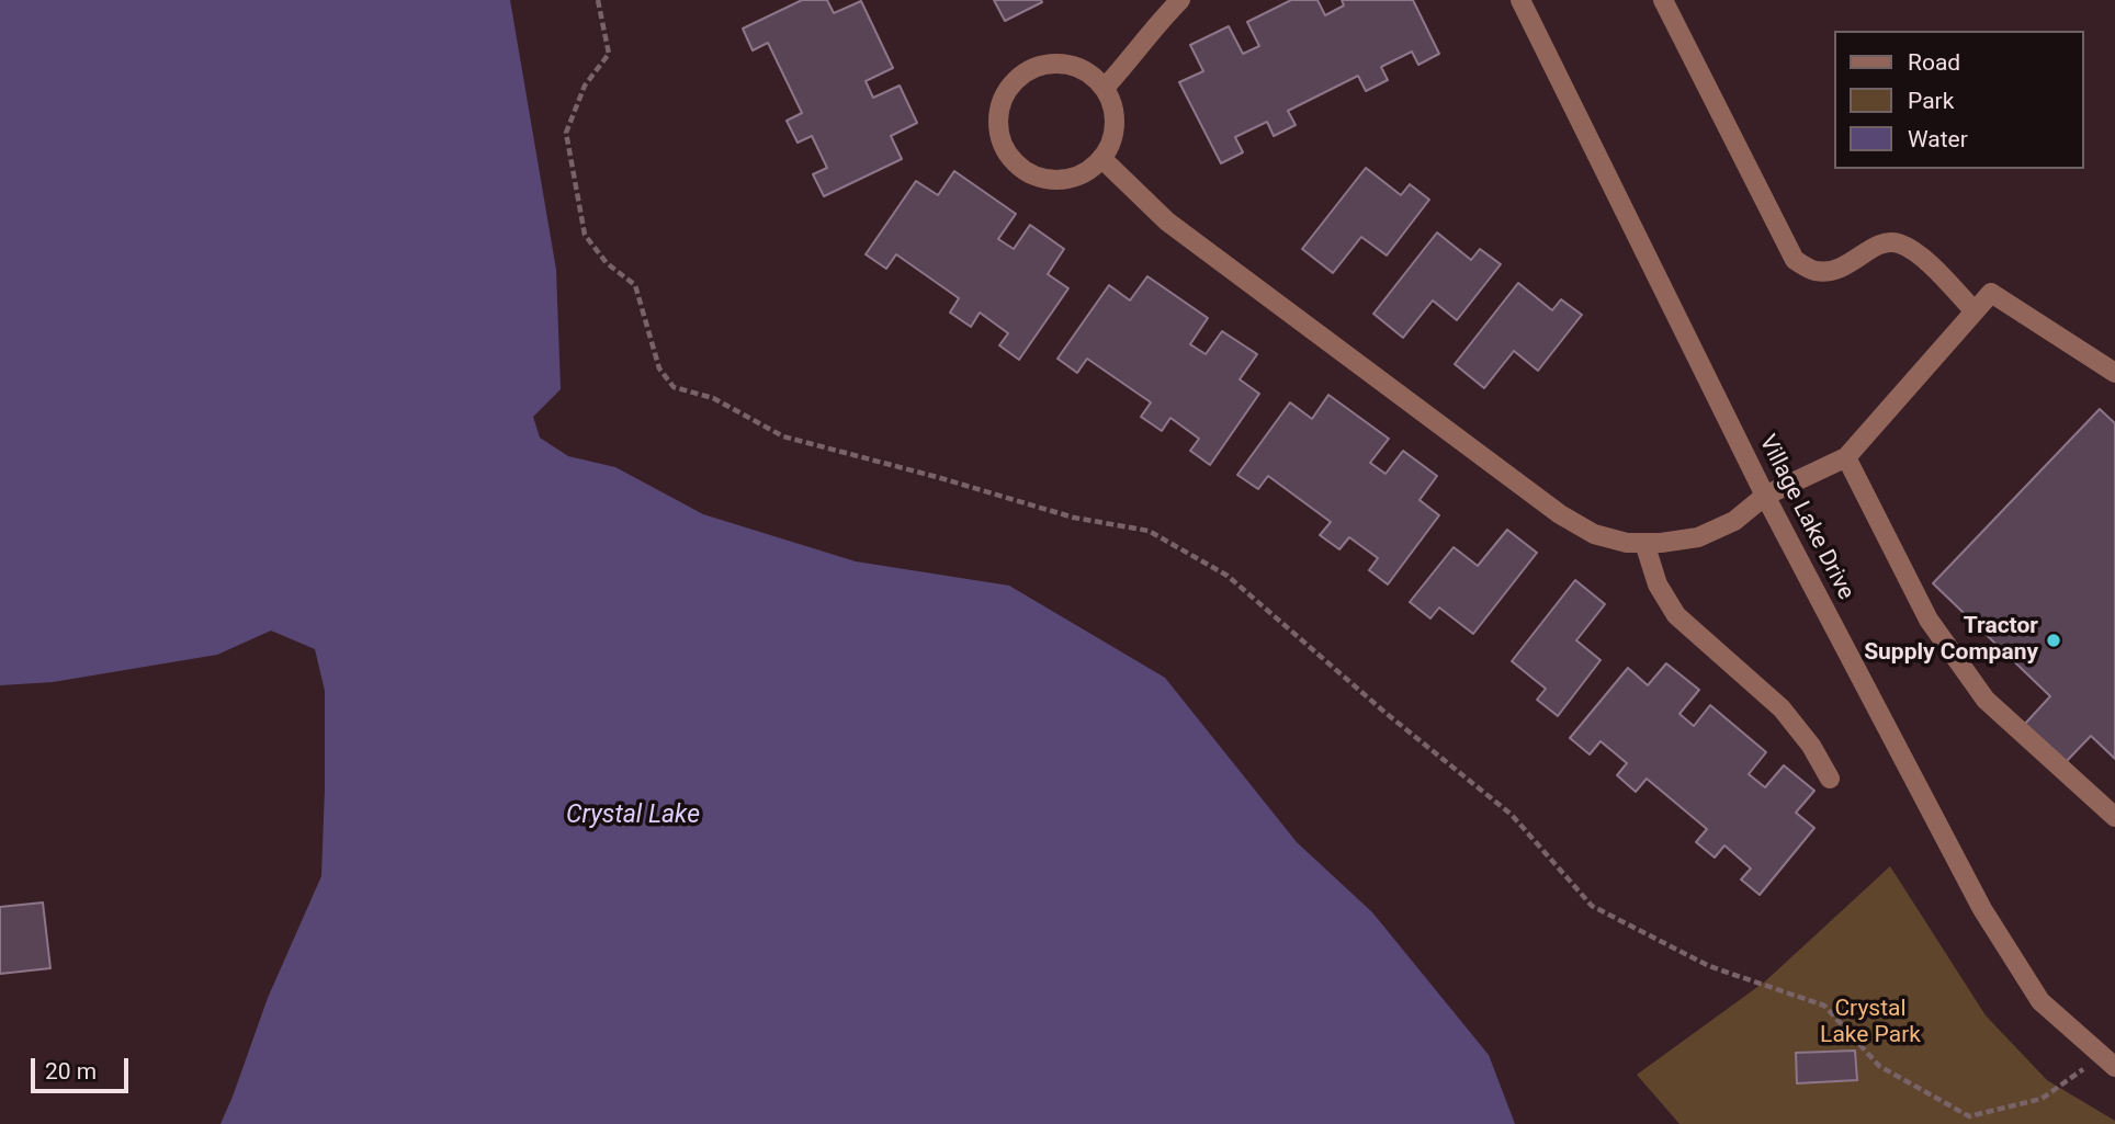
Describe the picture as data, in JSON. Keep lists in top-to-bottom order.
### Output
{
  "streets": {
    "street": ["Village Lake Drive"]
  },
  "water": ["Crystal Lake"],
  "parks": ["Crystal Lake Park"],
  "places": ["Tractor Supply Company"],
  "legend": ["Road", "Park", "Water"],
  "scale_bar": "20 m"
}
